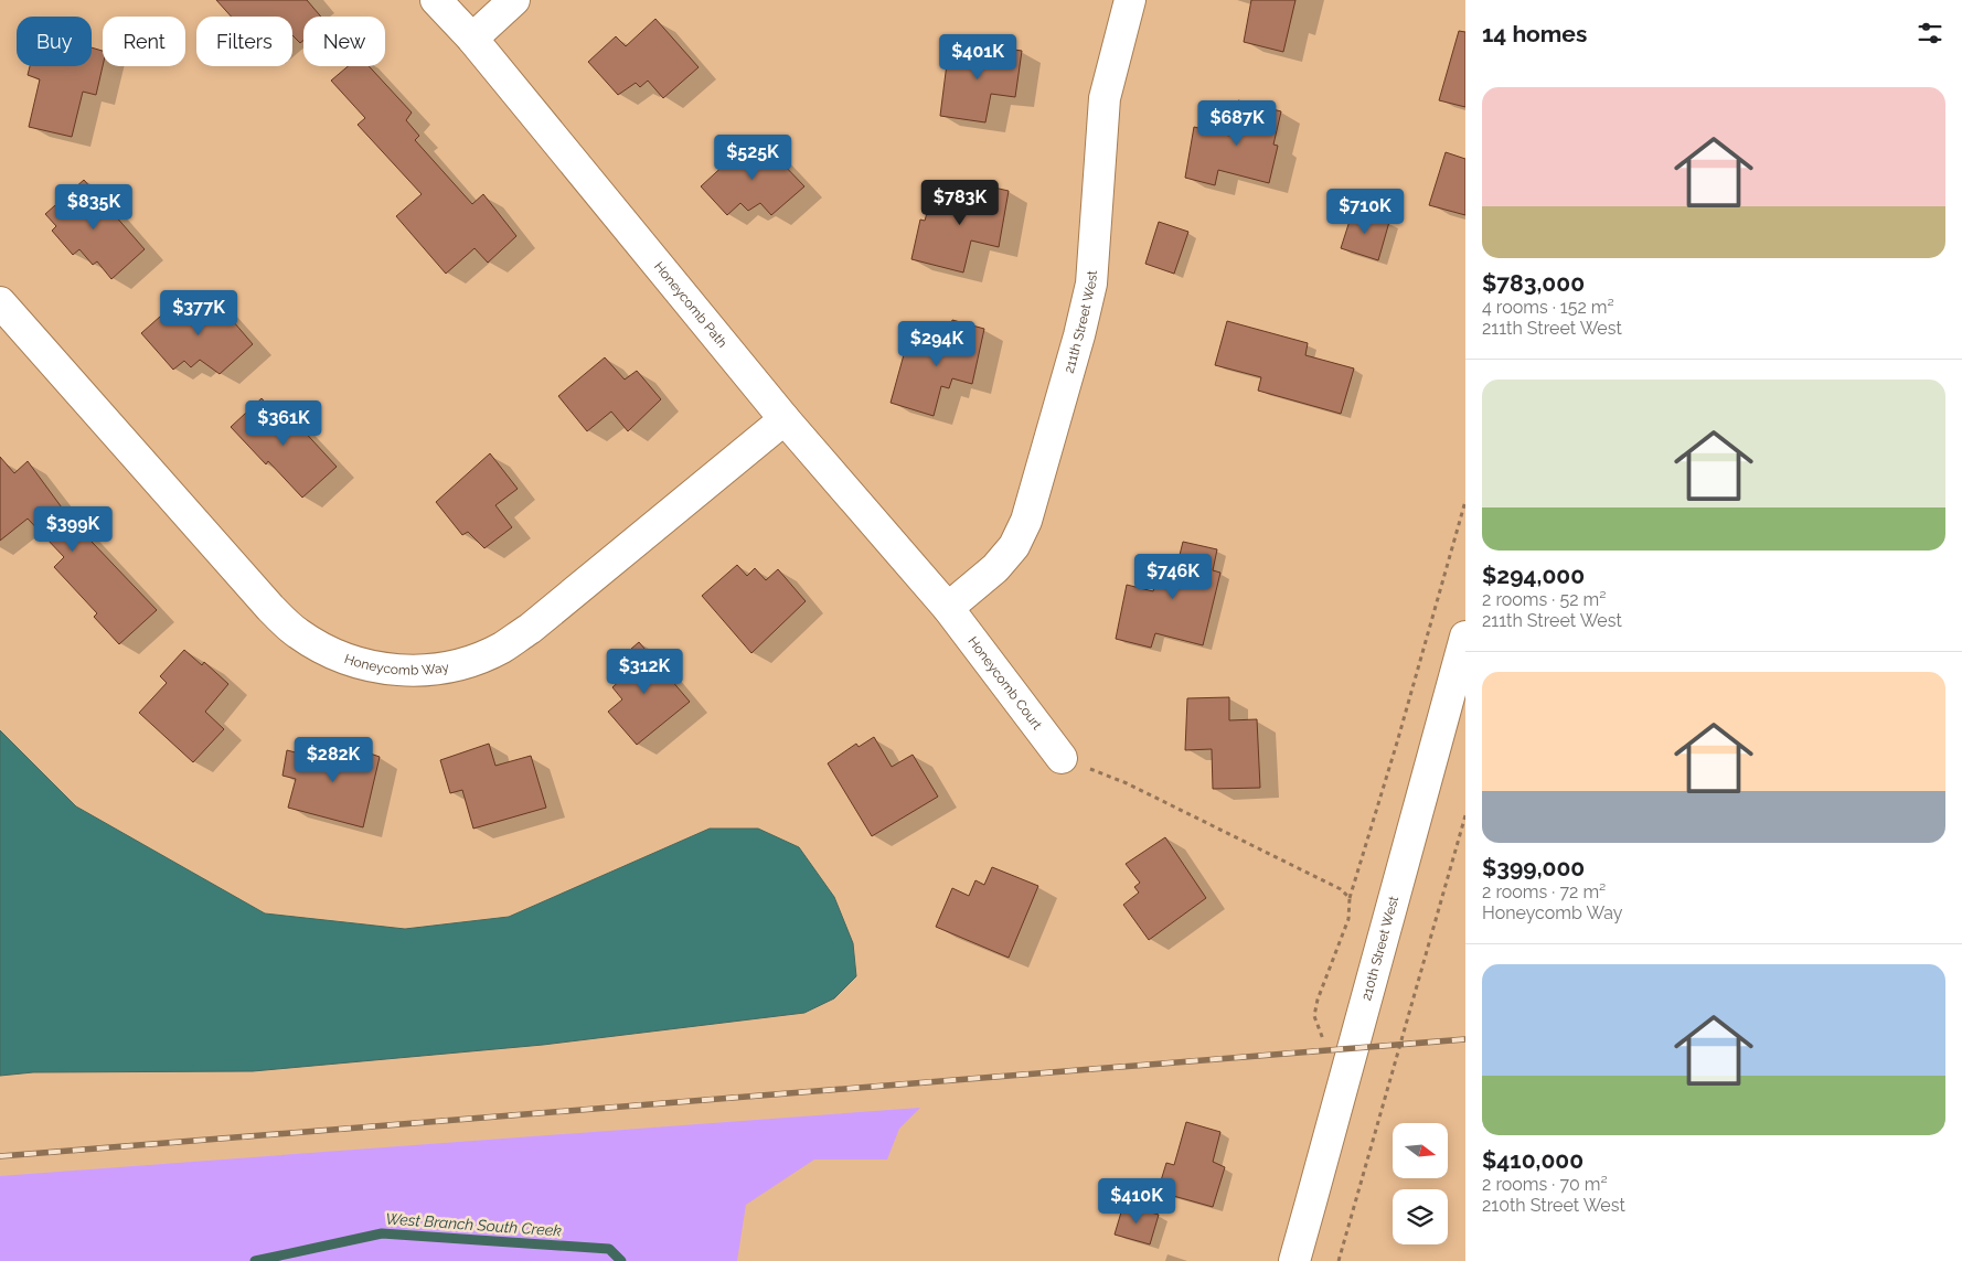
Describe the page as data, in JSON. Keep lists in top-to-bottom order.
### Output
{
  "streets": {
    "street": [
      "Honeycomb Path",
      "211th Street West",
      "Honeycomb Way",
      "Honeycomb Court",
      "210th Street West"
    ]
  },
  "crossings": [
    ["Honeycomb Path", "211th Street West"],
    ["Honeycomb Path", "Honeycomb Way"],
    ["Honeycomb Path", "Honeycomb Court"],
    ["211th Street West", "Honeycomb Court"]
  ],
  "water": ["West Branch South Creek"],
  "north": "right",
  "page": {
    "heading": "14 homes",
    "chip": [
      "Buy",
      "Rent",
      "Filters",
      "New"
    ],
    "price": [
      "$401K",
      "$687K",
      "$525K",
      "$783K",
      "$835K",
      "$710K",
      "$377K",
      "$294K",
      "$361K",
      "$399K",
      "$746K",
      "$312K",
      "$282K",
      "$410K"
    ],
    "list": [
      {
        "name": "$783,000",
        "note": "4 rooms · 152 m² · 211th Street West"
      },
      {
        "name": "$294,000",
        "note": "2 rooms · 52 m² · 211th Street West"
      },
      {
        "name": "$399,000",
        "note": "2 rooms · 72 m² · Honeycomb Way"
      },
      {
        "name": "$410,000",
        "note": "2 rooms · 70 m² · 210th Street West"
      }
    ]
  }
}
